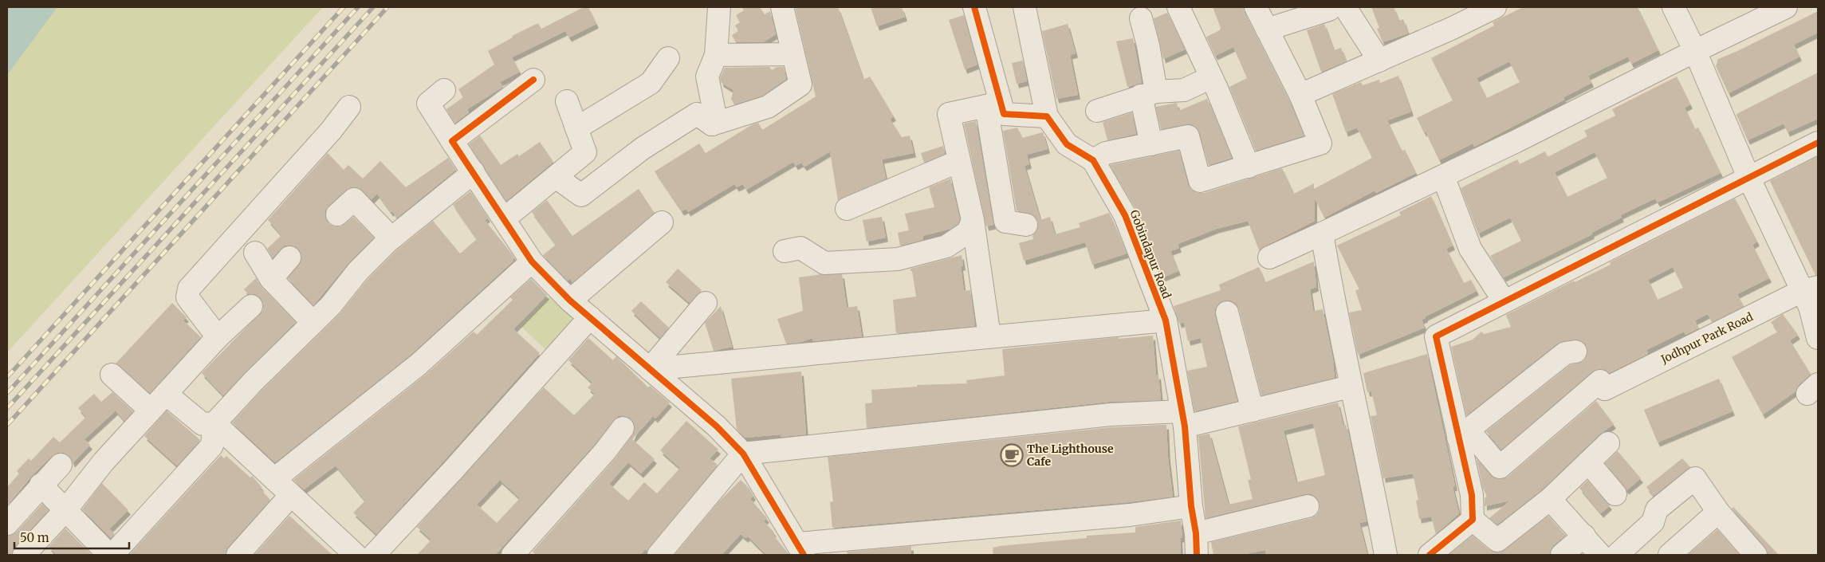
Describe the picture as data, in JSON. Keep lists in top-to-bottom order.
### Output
{
  "streets": {
    "street": ["Gobindapur Road", "Jodhpur Park Road"]
  },
  "places": {
    "cafe": ["The Lighthouse Cafe"]
  },
  "scale_bar": "50 m"
}
